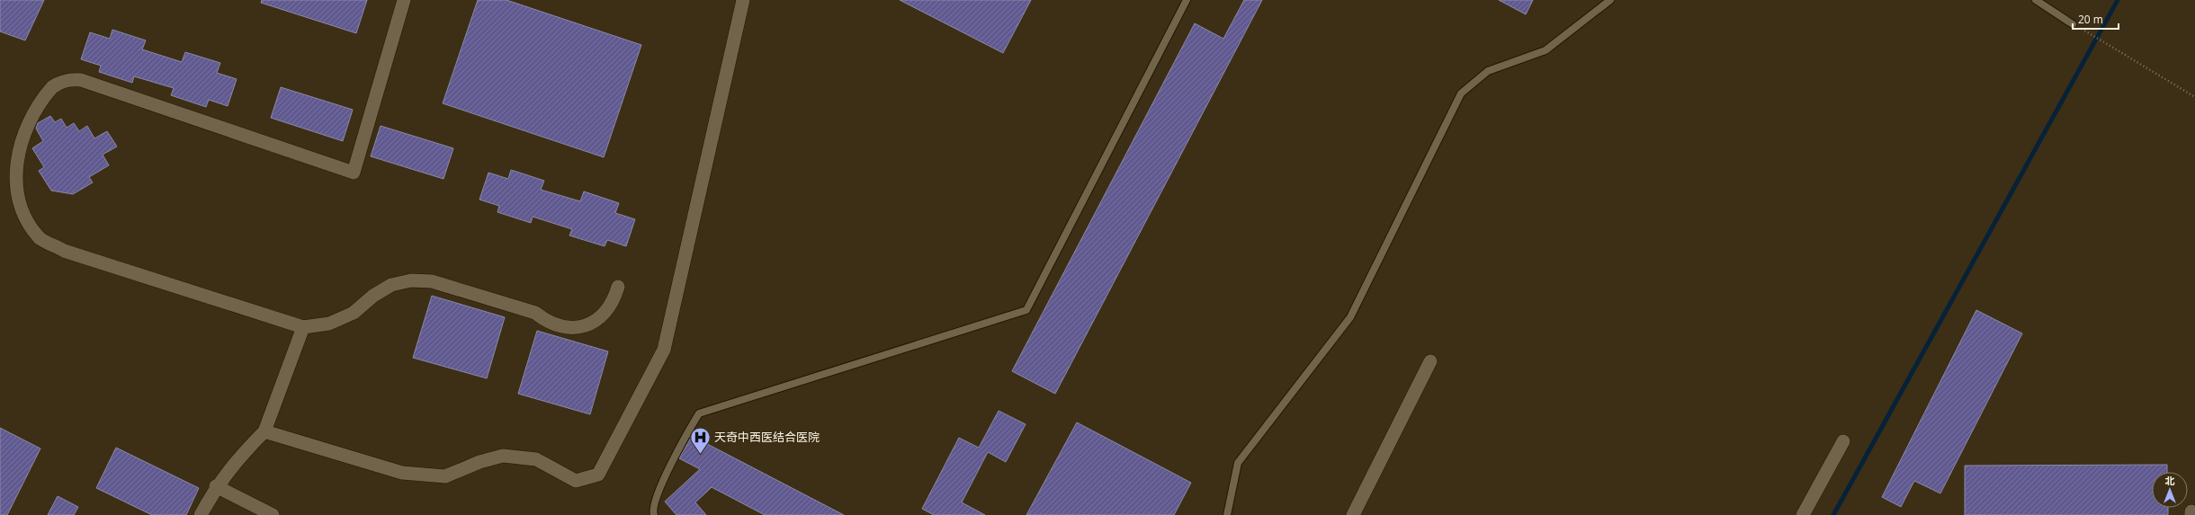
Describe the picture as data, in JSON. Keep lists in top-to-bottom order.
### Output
{
  "places": {
    "hospital": ["天奇中西医结合医院"]
  },
  "scale_bar": "20 m",
  "north": "top"
}
